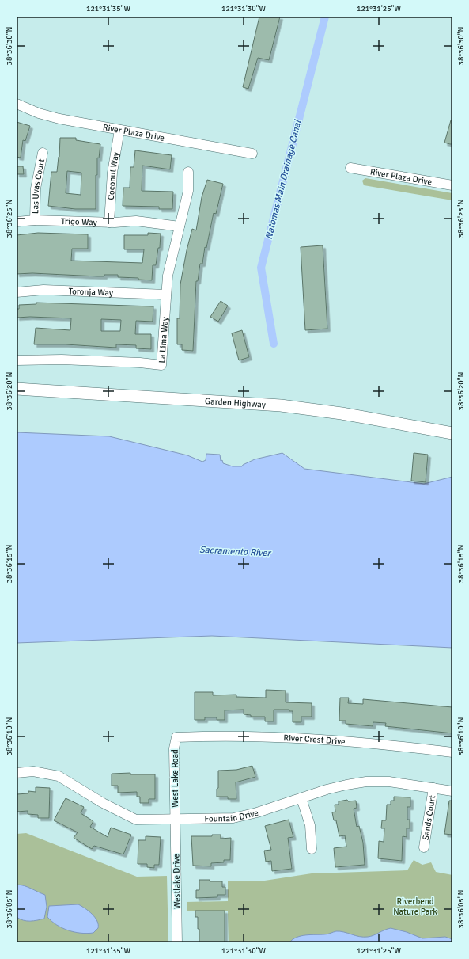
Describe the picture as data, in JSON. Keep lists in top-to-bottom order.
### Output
{
  "streets": {
    "main road": ["Garden Highway"],
    "street": [
      "River Plaza Drive",
      "Coconut Way",
      "Las Uvas Court",
      "Trigo Way",
      "Toronja Way",
      "La Lima Way",
      "River Crest Drive",
      "West Lake Road",
      "Fountain Drive",
      "Sands Court",
      "Westlake Drive"
    ]
  },
  "crossings": [
    ["River Plaza Drive", "Coconut Way"],
    ["Coconut Way", "Trigo Way"],
    ["Las Uvas Court", "Trigo Way"],
    ["Trigo Way", "La Lima Way"],
    ["Toronja Way", "La Lima Way"],
    ["River Crest Drive", "West Lake Road"],
    ["West Lake Road", "Fountain Drive"],
    ["West Lake Road", "Westlake Drive"],
    ["Fountain Drive", "Sands Court"],
    ["Fountain Drive", "Westlake Drive"]
  ],
  "water": ["Natomas Main Drainage Canal", "Sacramento River"],
  "parks": ["Riverbend Nature Park"],
  "coordinates": [
    "121°31'35\"W",
    "121°31'30\"W",
    "121°31'25\"W",
    "38°36'30\"N",
    "38°36'25\"N",
    "38°36'20\"N",
    "38°36'15\"N",
    "38°36'10\"N",
    "38°36'05\"N"
  ]
}
